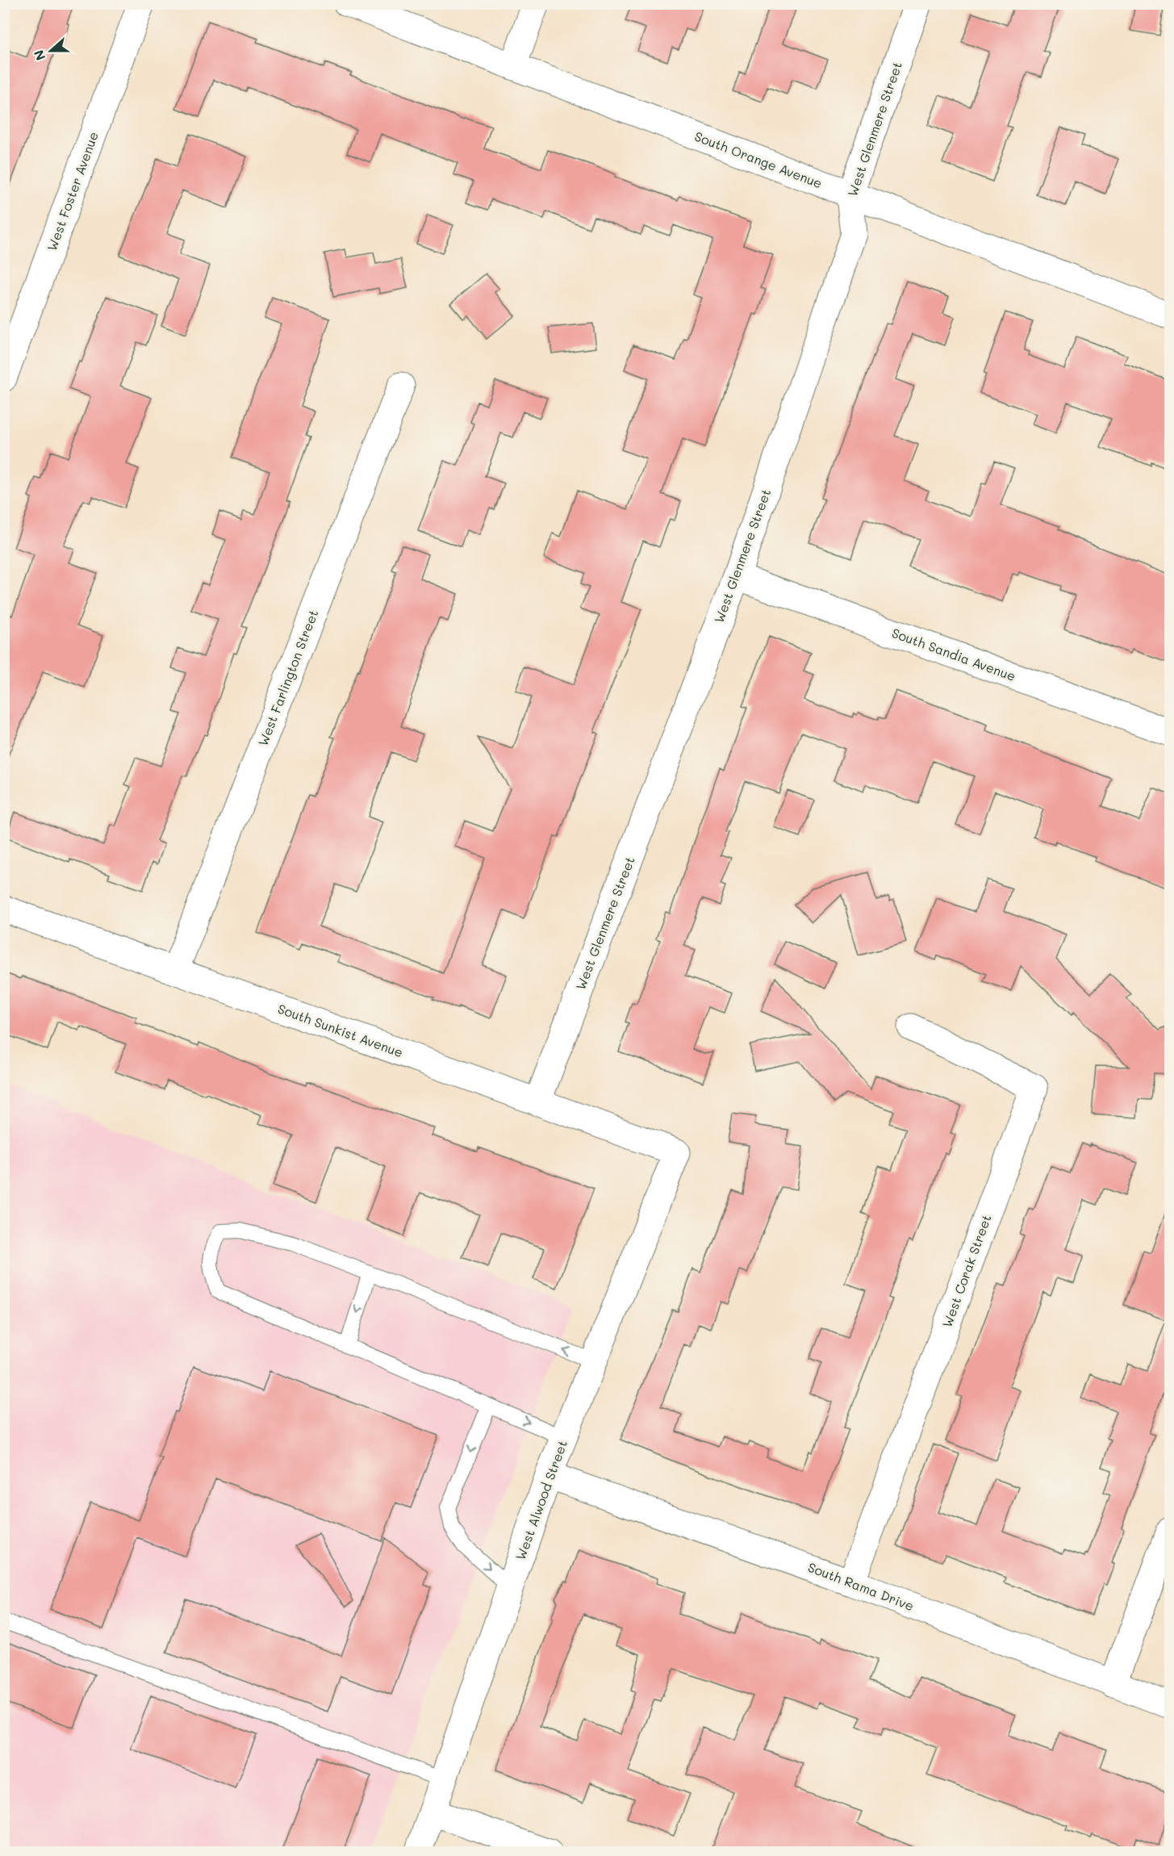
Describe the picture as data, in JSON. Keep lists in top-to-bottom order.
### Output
{
  "streets": {
    "street": [
      "West Glenmere Street",
      "South Orange Avenue",
      "West Foster Avenue",
      "South Sandia Avenue",
      "West Farlington Street",
      "South Sunkist Avenue",
      "West Corak Street",
      "West Alwood Street",
      "South Rama Drive"
    ]
  },
  "crossings": [
    ["West Glenmere Street", "South Orange Avenue"],
    ["West Glenmere Street", "South Sandia Avenue"],
    ["West Glenmere Street", "South Sunkist Avenue"],
    ["West Farlington Street", "South Sunkist Avenue"],
    ["South Sunkist Avenue", "West Alwood Street"],
    ["West Corak Street", "South Rama Drive"],
    ["West Alwood Street", "South Rama Drive"]
  ],
  "north": "left"
}
